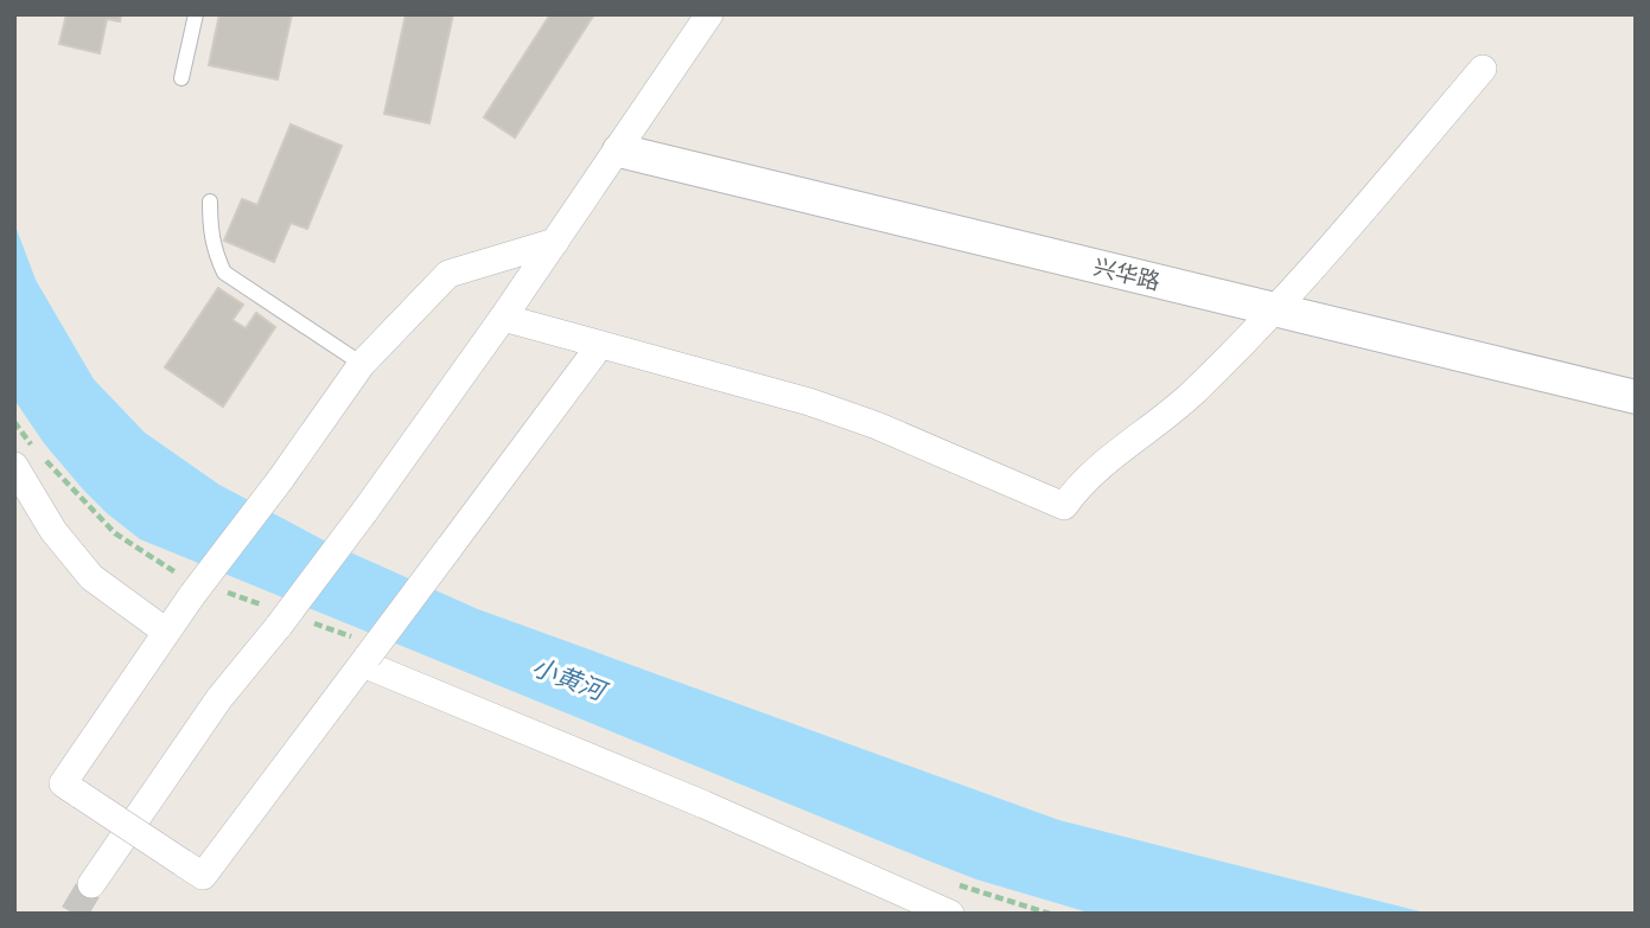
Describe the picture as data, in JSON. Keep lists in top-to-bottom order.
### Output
{
  "streets": {
    "street": ["兴华路"]
  },
  "water": ["小黄河"]
}
